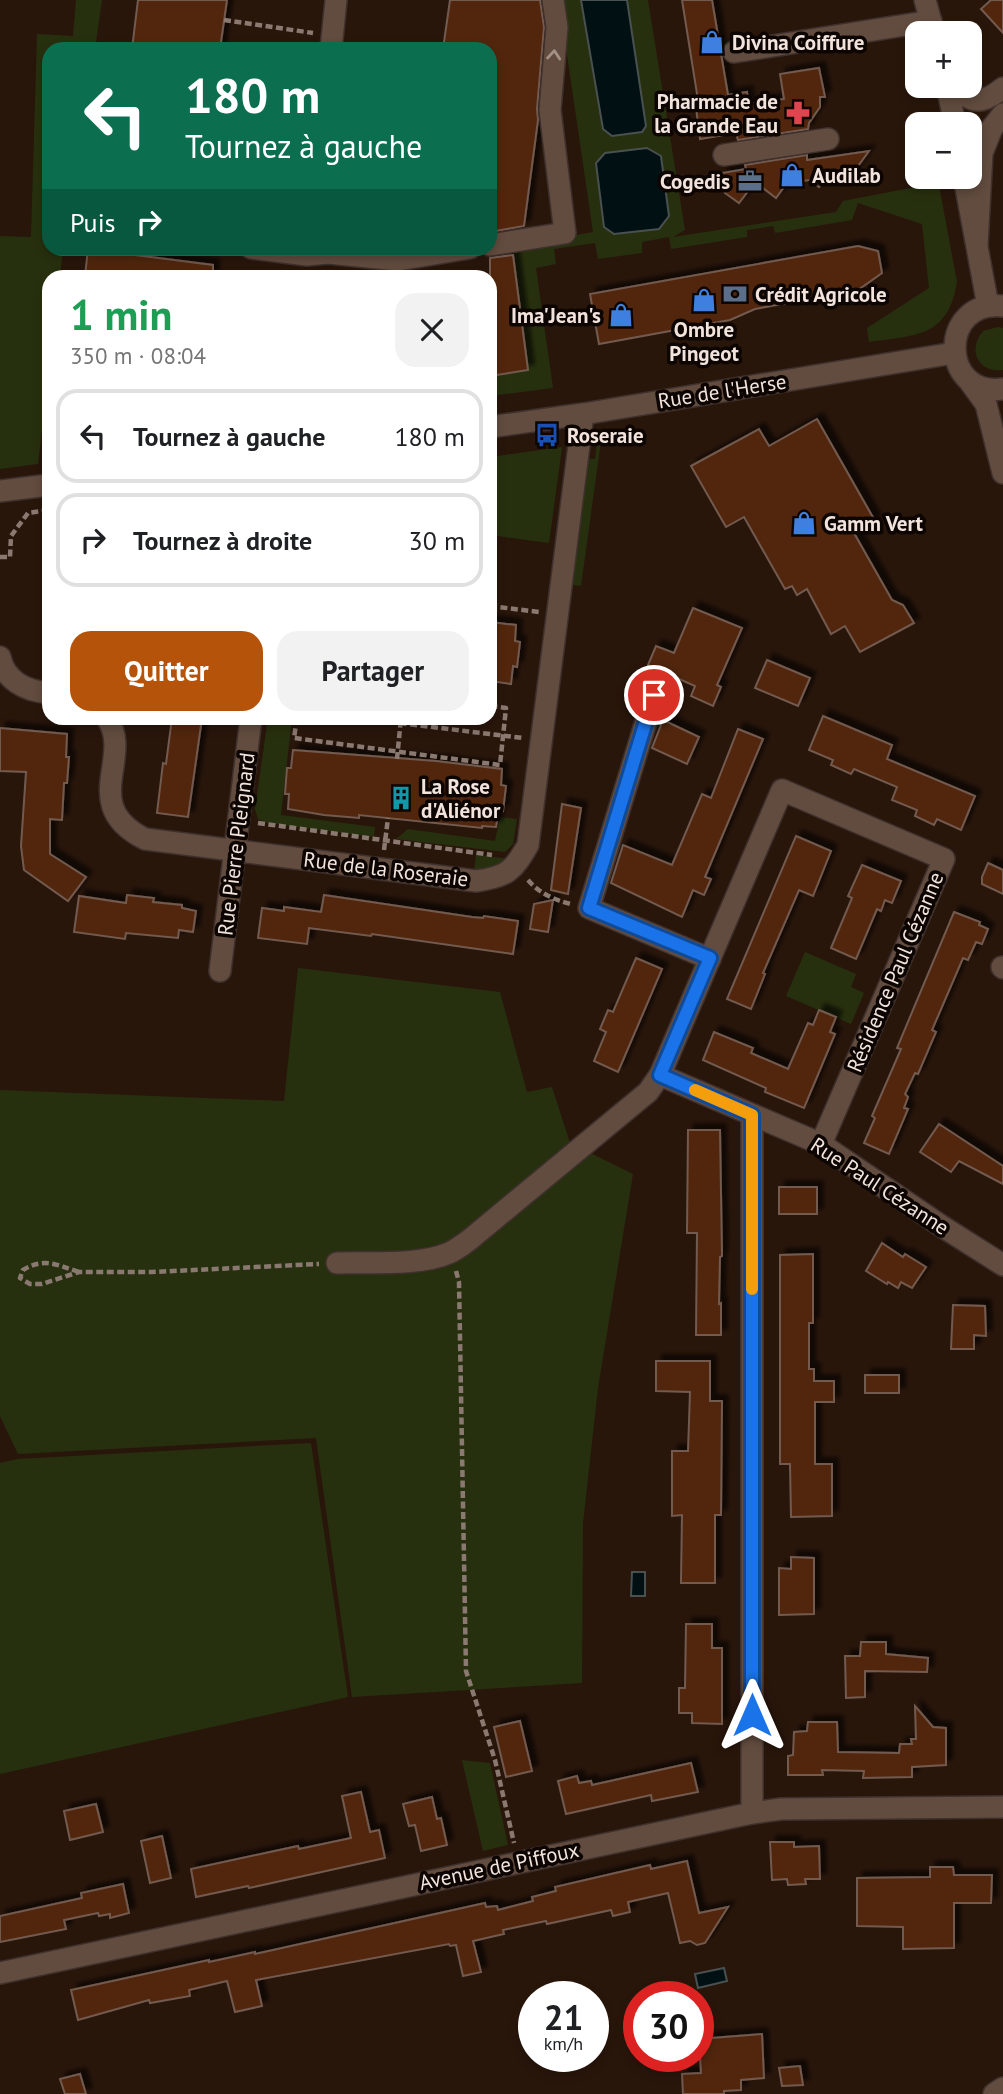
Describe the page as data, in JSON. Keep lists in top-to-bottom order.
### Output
{
  "streets": {
    "street": [
      "Rue de l'Herse",
      "Rue Pierre Pleignard",
      "Rue de la Roseraie",
      "Résidence Paul Cézanne",
      "Rue Paul Cézanne",
      "Avenue de Piffoux"
    ]
  },
  "crossings": [
    ["Rue Pierre Pleignard", "Rue de la Roseraie"],
    ["Résidence Paul Cézanne", "Rue Paul Cézanne"]
  ],
  "places": {
    "shop": [
      "Divina Coiffure",
      "Audilab",
      "Ombre Pingeot",
      "Ima'Jean's",
      "Gamm Vert"
    ],
    "pharmacy": ["Pharmacie de la Grande Eau"],
    "office": ["Cogedis"],
    "bank": ["Crédit Agricole"],
    "bus stop": ["Roseraie"],
    "building": ["La Rose d'Aliénor"]
  },
  "page": {
    "map_buttons": ["+", "−"],
    "turn": ["180 m", "Tournez à gauche"],
    "then": "Puis",
    "heading": ["1 min", "350 m · 08:04"],
    "list": [
      {
        "name": "Tournez à gauche",
        "value": "180 m"
      },
      {
        "name": "Tournez à droite",
        "value": "30 m"
      }
    ],
    "buttons": ["Quitter", "Partager"],
    "speed": "21 km/h",
    "limit": "30"
  }
}
